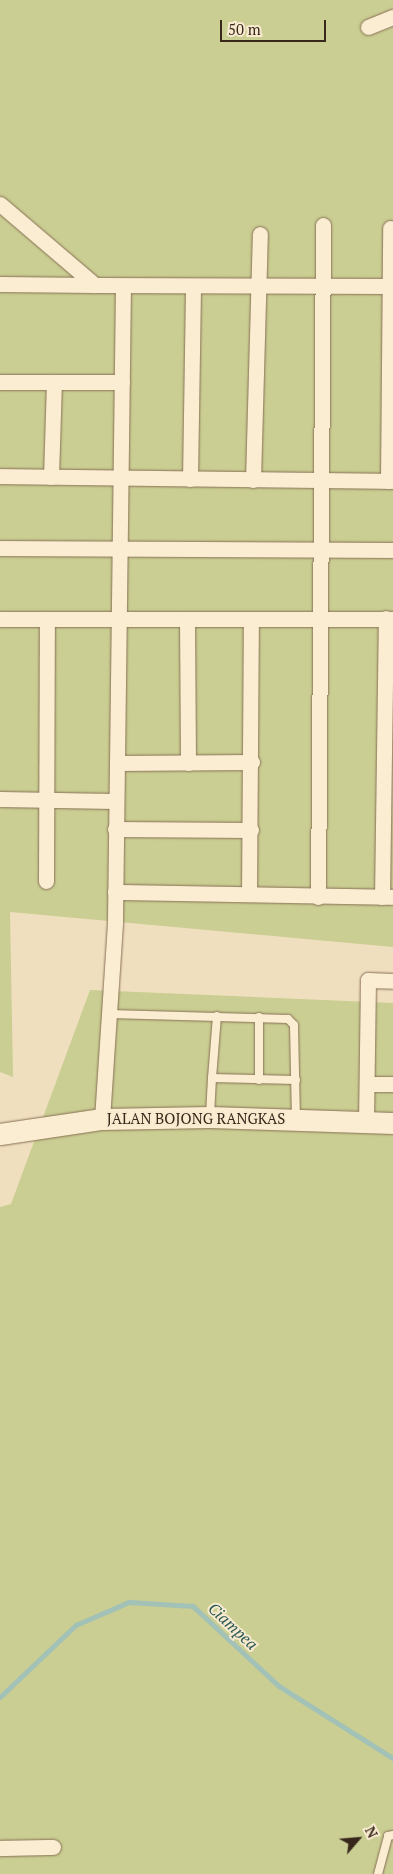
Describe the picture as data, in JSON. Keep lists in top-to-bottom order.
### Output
{
  "streets": {
    "main road": ["JALAN BOJONG RANGKAS"]
  },
  "water": ["Ciampea"],
  "scale_bar": "50 m",
  "north": "top right"
}
